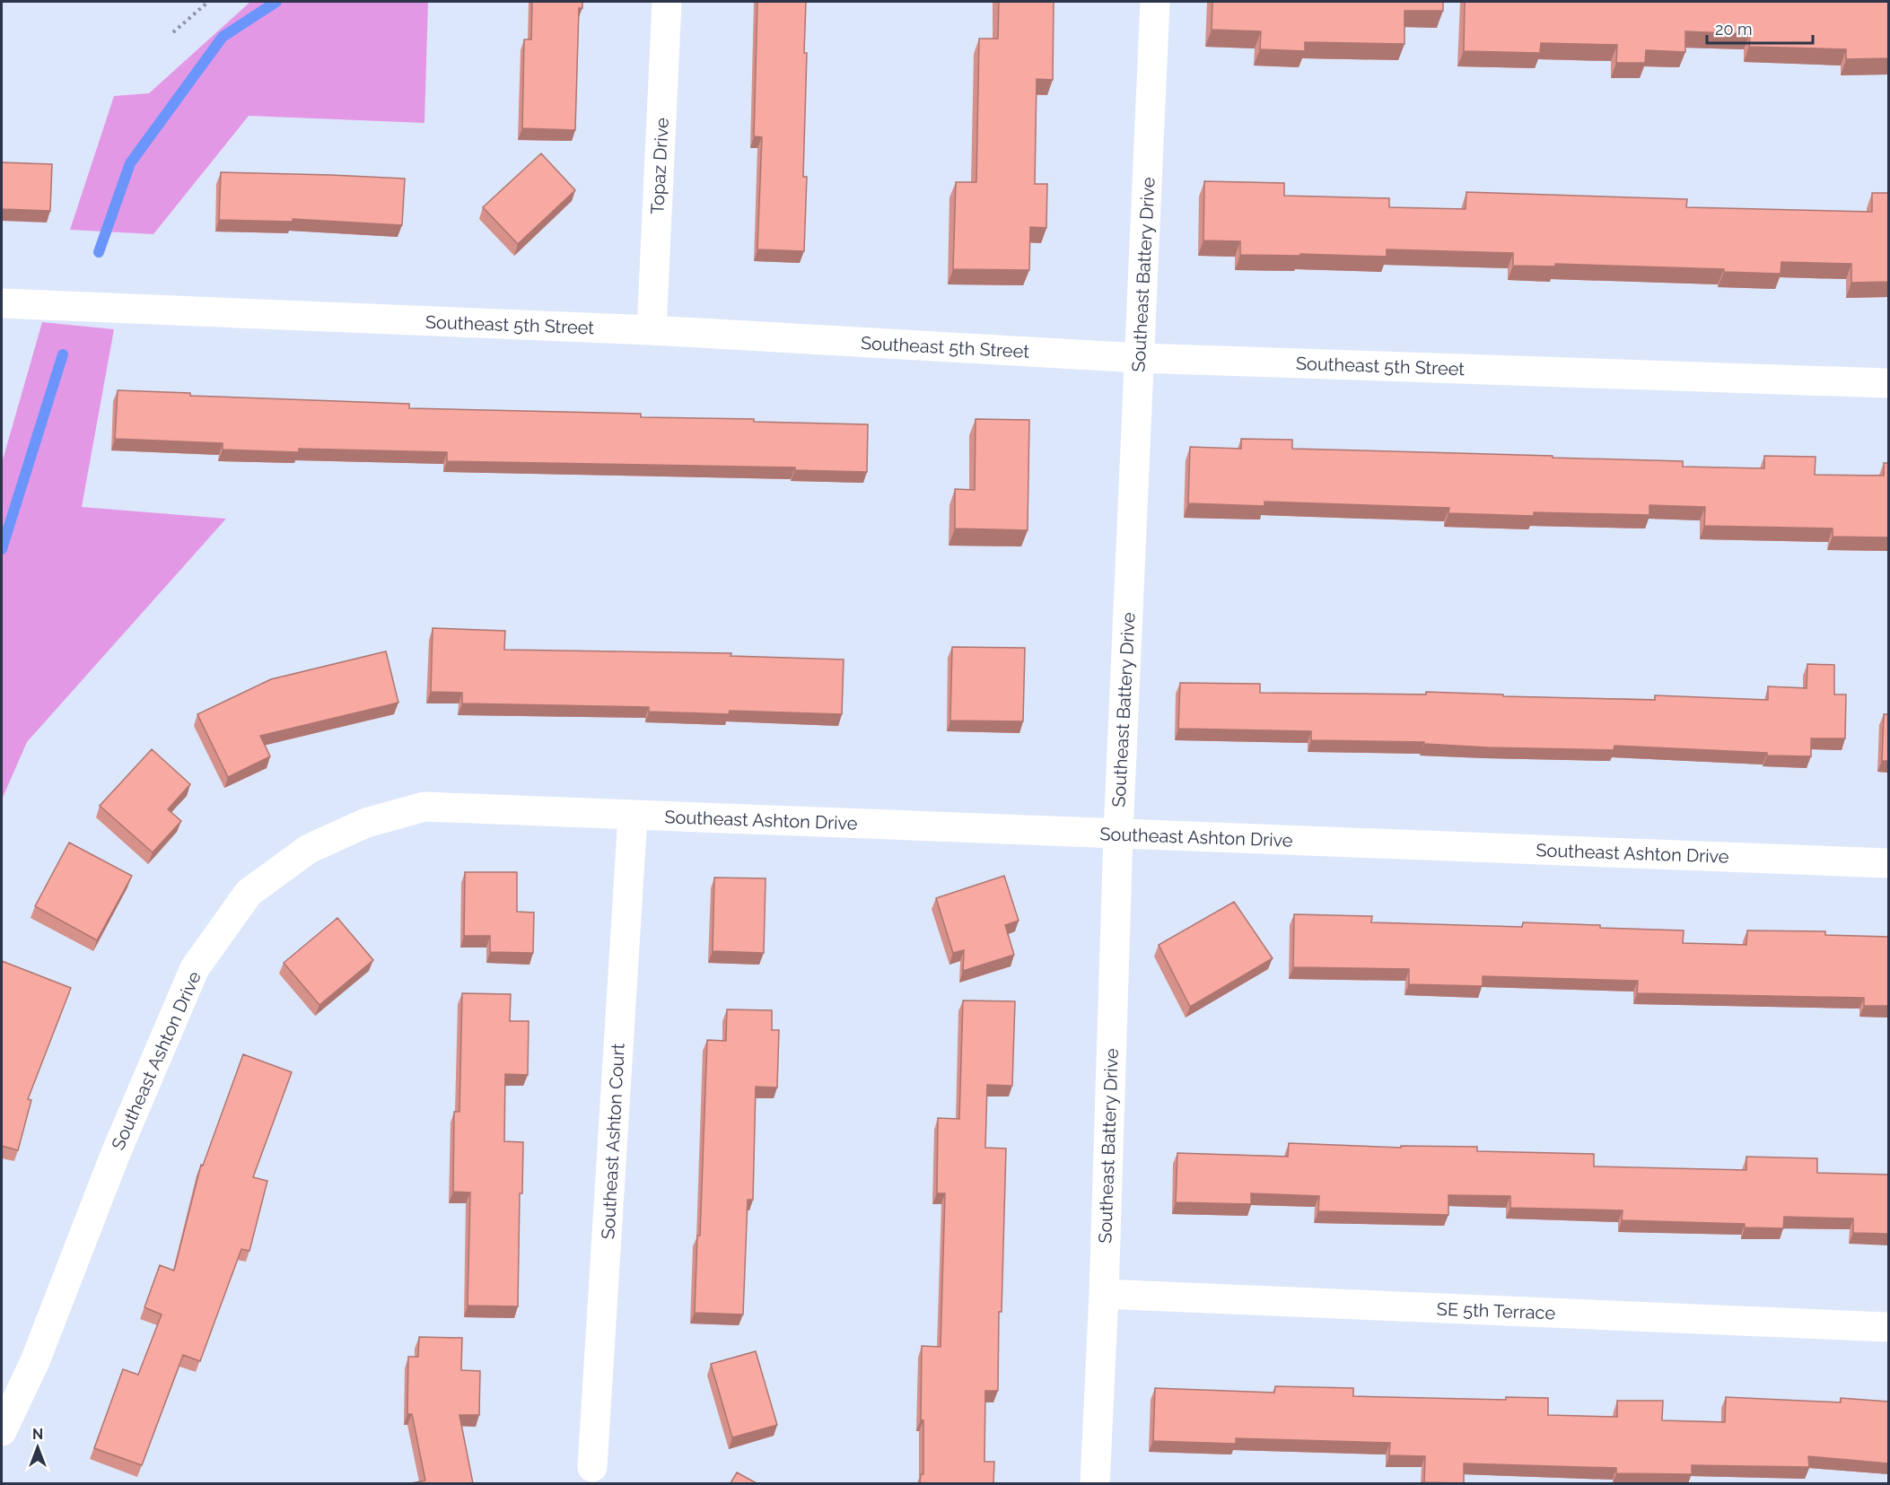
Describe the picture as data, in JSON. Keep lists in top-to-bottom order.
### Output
{
  "streets": {
    "street": [
      "Topaz Drive",
      "Southeast Battery Drive",
      "Southeast 5th Street",
      "Southeast Ashton Drive",
      "Southeast Ashton Court",
      "SE 5th Terrace"
    ]
  },
  "crossings": [
    ["Topaz Drive", "Southeast 5th Street"],
    ["Southeast Battery Drive", "Southeast 5th Street"],
    ["Southeast Battery Drive", "Southeast Ashton Drive"],
    ["Southeast Battery Drive", "SE 5th Terrace"],
    ["Southeast Ashton Drive", "Southeast Ashton Court"]
  ],
  "scale_bar": "20 m",
  "north": "top"
}
